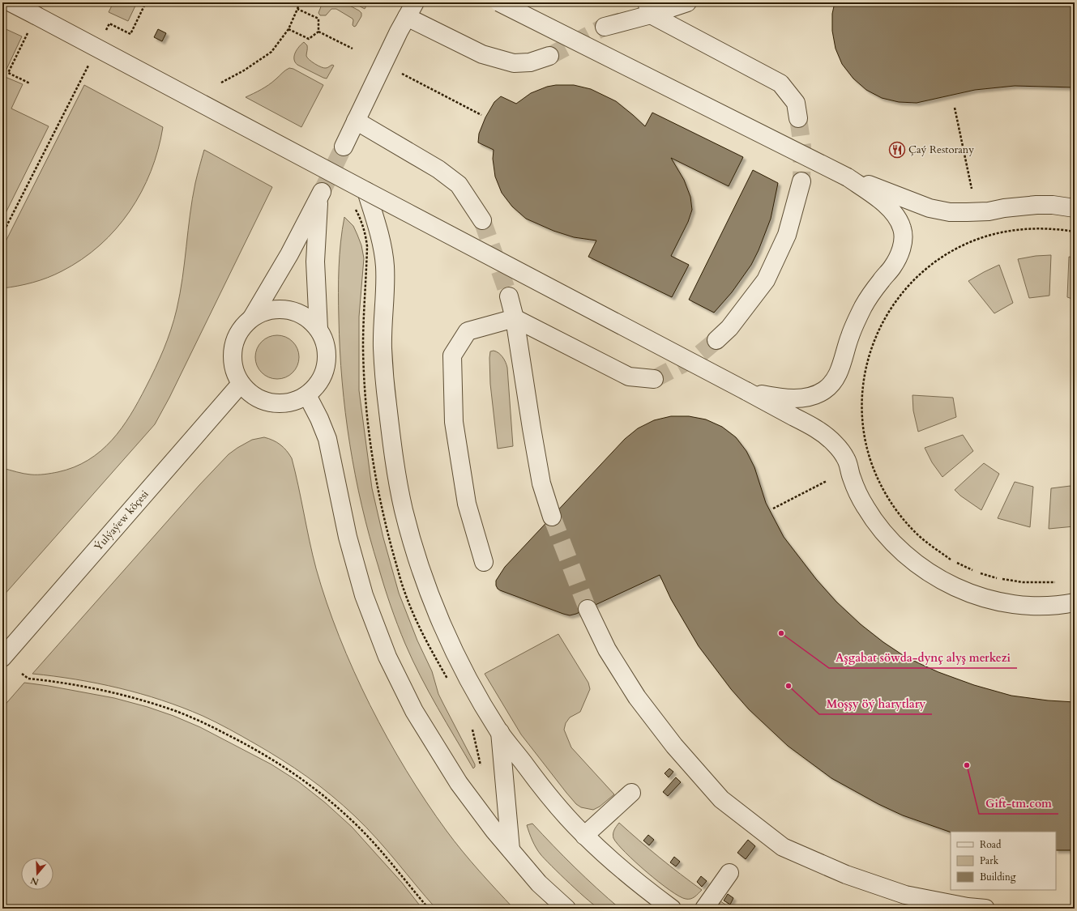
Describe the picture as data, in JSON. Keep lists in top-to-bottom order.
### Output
{
  "streets": {
    "street": ["Ýulýaýew köçesi"]
  },
  "places": {
    "restaurant": ["Çaý Restorany"],
    "other": ["Aşgabat söwda-dynç alyş merkezi", "Moşşy öý harytlary", "Gift-tm.com"]
  },
  "legend": ["Road", "Park", "Building"],
  "north": "bottom"
}
